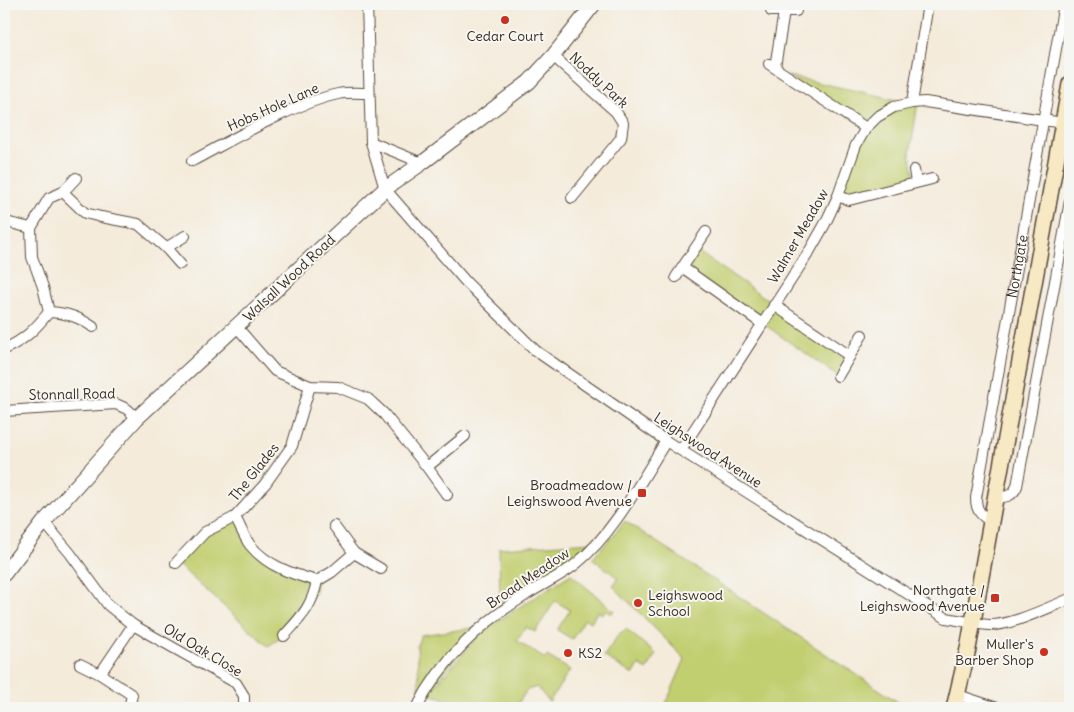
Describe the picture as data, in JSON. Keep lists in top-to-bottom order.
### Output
{
  "streets": {
    "main road": ["Northgate"],
    "street": [
      "Noddy Park",
      "Hobs Hole Lane",
      "Walmer Meadow",
      "Walsall Wood Road",
      "Stonnall Road",
      "Leighswood Avenue",
      "The Glades",
      "Broad Meadow",
      "Old Oak Close"
    ]
  },
  "crossings": [
    ["Noddy Park", "Walsall Wood Road"],
    ["Walmer Meadow", "Northgate"],
    ["Walmer Meadow", "Leighswood Avenue"],
    ["Northgate", "Leighswood Avenue"],
    ["Walsall Wood Road", "Stonnall Road"],
    ["Walsall Wood Road", "Leighswood Avenue"],
    ["Walsall Wood Road", "Old Oak Close"],
    ["Leighswood Avenue", "Broad Meadow"]
  ],
  "places": {
    "other": [
      "Cedar Court",
      "Leighswood School",
      "Muller's Barber Shop",
      "KS2"
    ],
    "transit": ["Broadmeadow / Leighswood Avenue", "Northgate / Leighswood Avenue"]
  }
}
